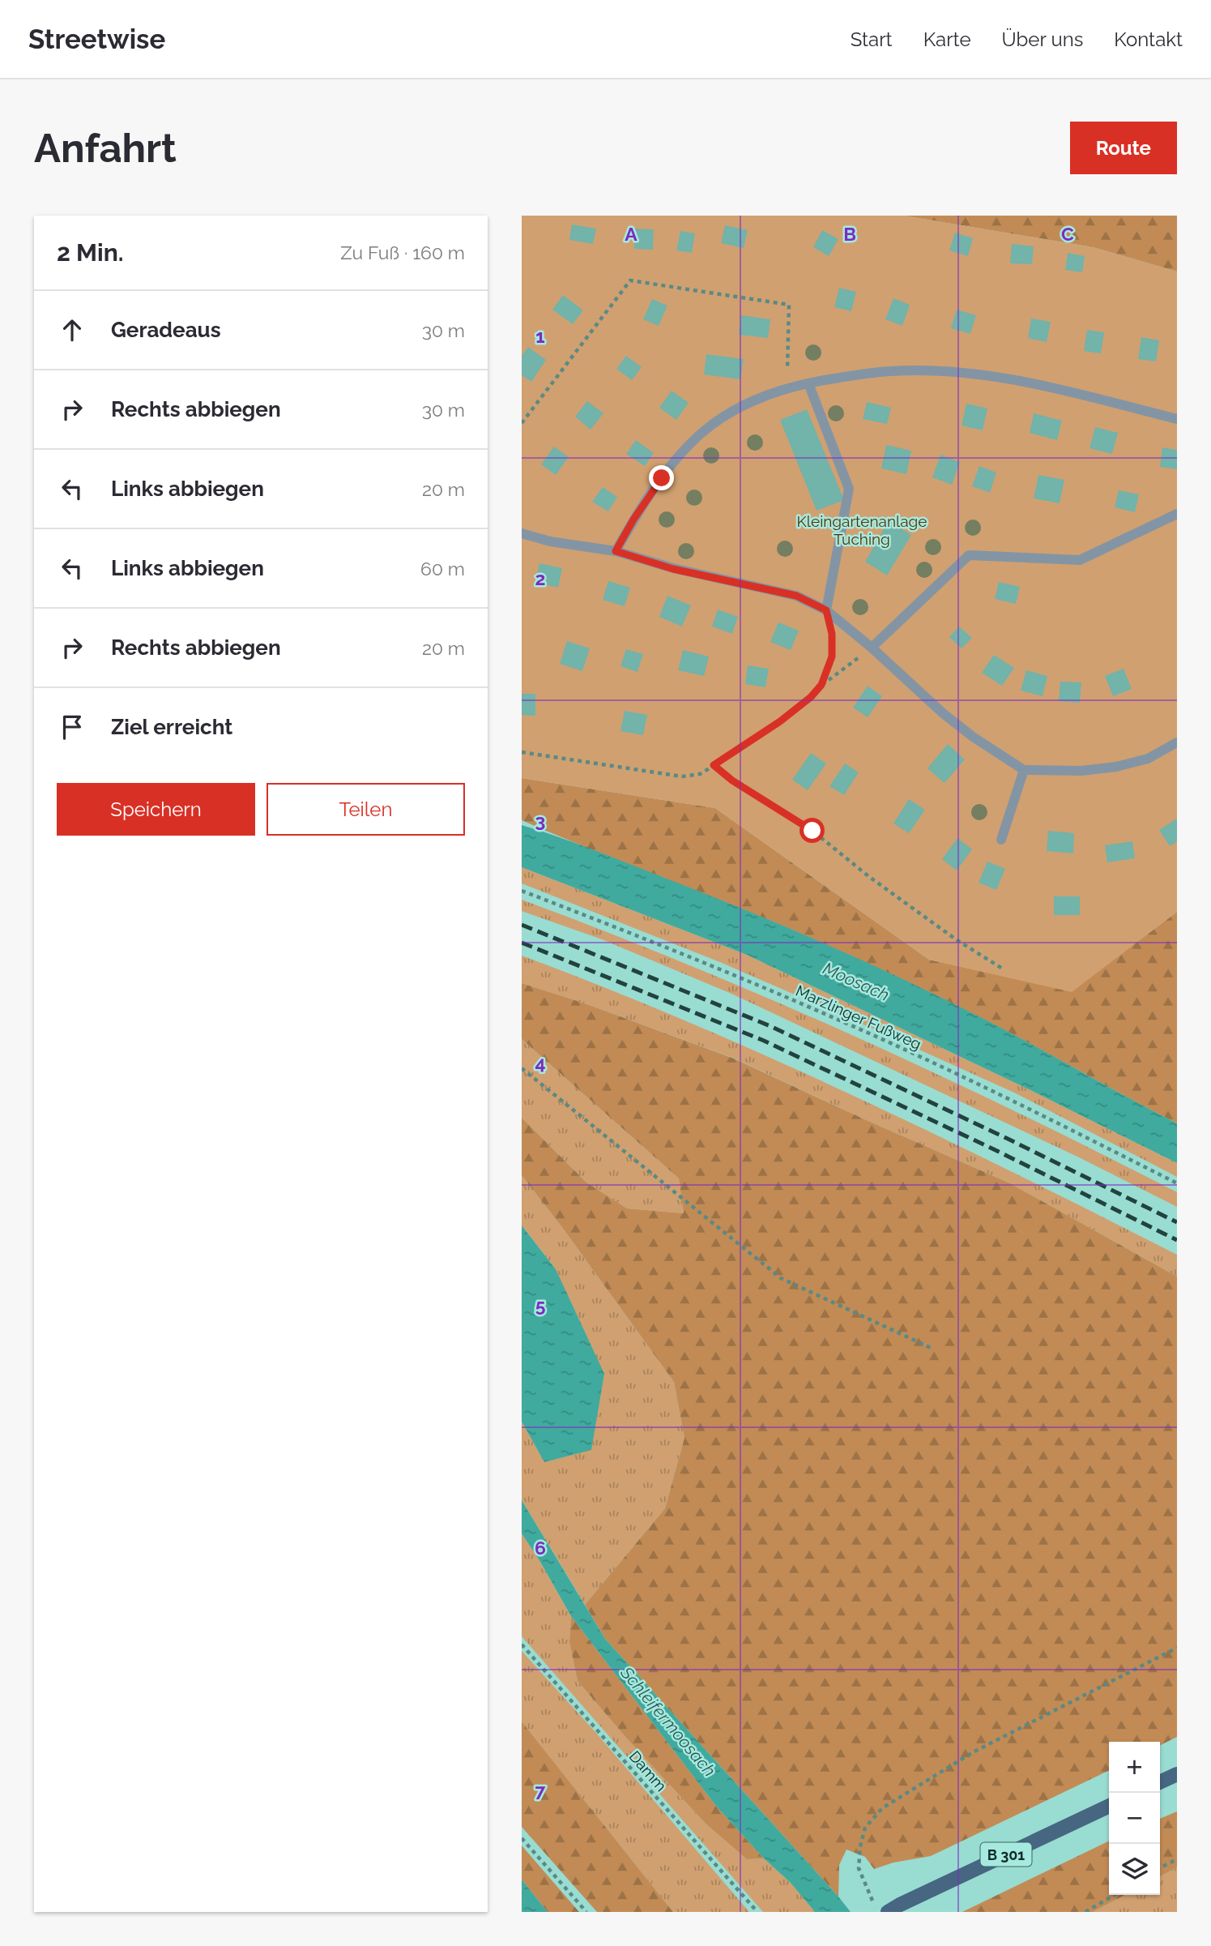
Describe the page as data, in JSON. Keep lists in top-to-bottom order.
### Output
{
  "streets": {
    "main road": ["B 301"],
    "path": ["Marzlinger Fußweg", "Damm"]
  },
  "water": ["Moosach", "Schleifermoosach"],
  "parks": ["Kleingartenanlage Tuching"],
  "page": {
    "header": "Streetwise",
    "nav": [
      "Start",
      "Karte",
      "Über uns",
      "Kontakt"
    ],
    "buttons": [
      "Route",
      ["Speichern", "Teilen"]
    ],
    "title": "Anfahrt",
    "heading": ["2 Min.", "Zu Fuß · 160 m"],
    "list": [
      ["Geradeaus", "30 m"],
      ["Rechts abbiegen", "30 m"],
      ["Links abbiegen", "20 m"],
      ["Links abbiegen", "60 m"],
      ["Rechts abbiegen", "20 m"],
      "Ziel erreicht"
    ],
    "map_buttons": ["+", "−"]
  },
  "grid": {
    "columns": ["A", "B", "C"],
    "rows": [
      "1",
      "2",
      "3",
      "4",
      "5",
      "6",
      "7"
    ]
  }
}
